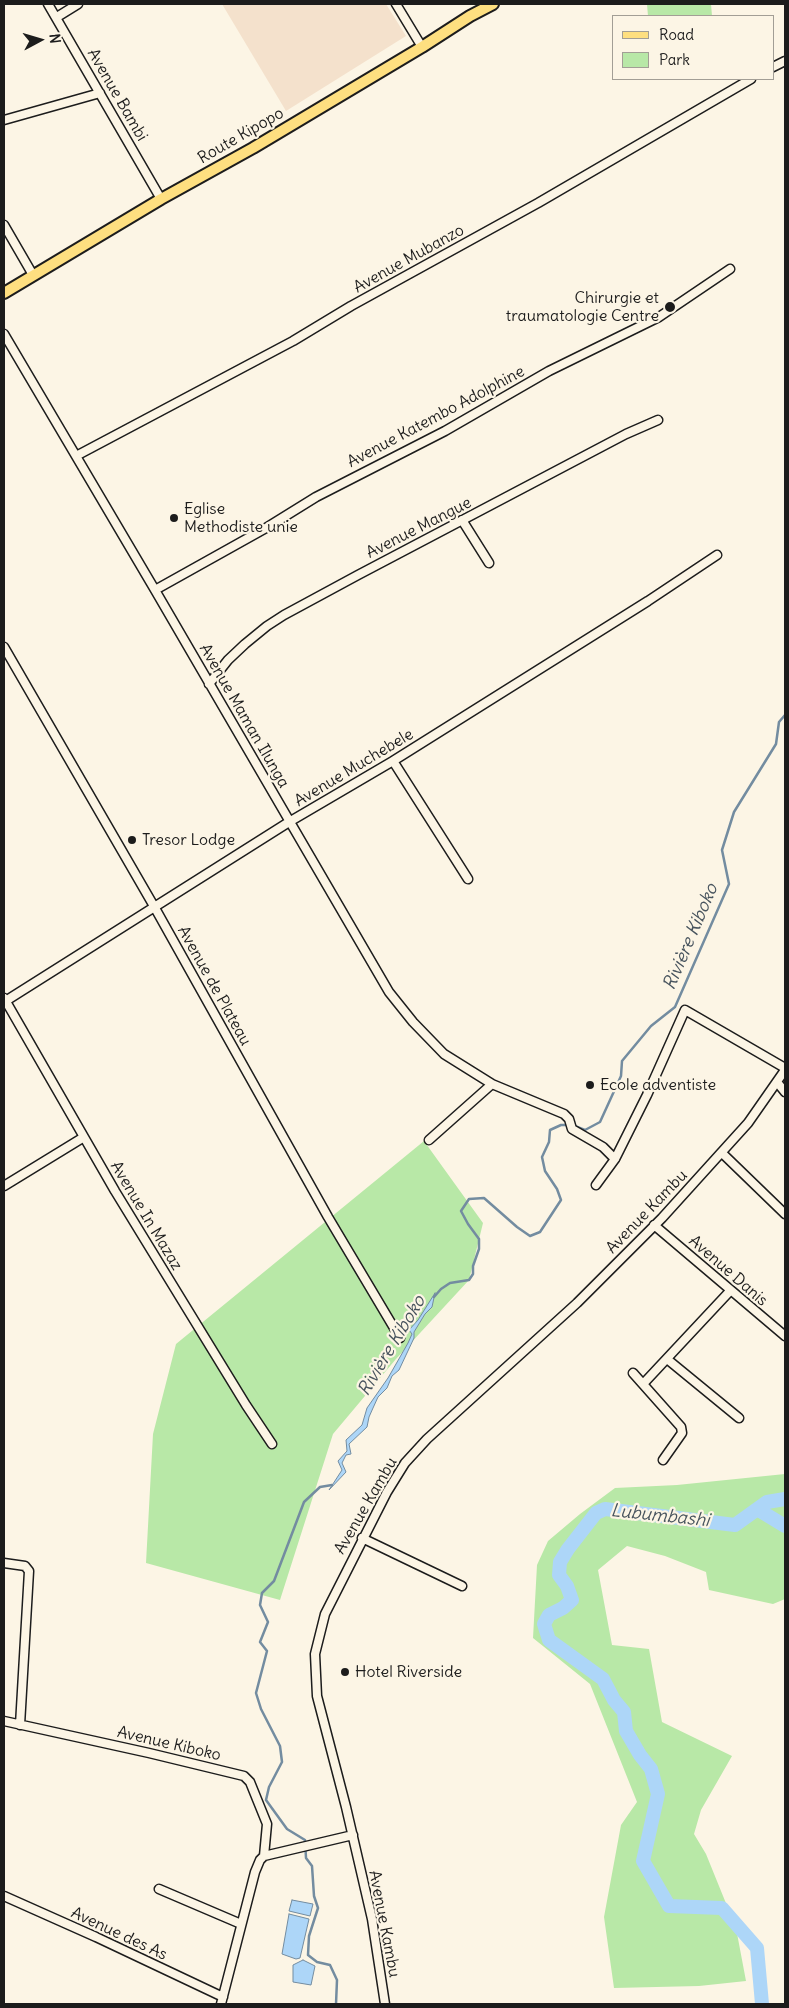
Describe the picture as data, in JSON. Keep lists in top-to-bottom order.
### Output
{
  "streets": {
    "main road": ["Route Kipopo"],
    "street": [
      "Avenue Bambi",
      "Avenue Mubanzo",
      "Avenue Katembo Adolphine",
      "Avenue Mangue",
      "Avenue Maman Ilunga",
      "Avenue Muchebele",
      "Avenue de Plateau",
      "Avenue Kambu",
      "Avenue In Mazaz",
      "Avenue Danis",
      "Avenue Kiboko",
      "Avenue des As"
    ]
  },
  "crossings": [
    ["Avenue Bambi", "Route Kipopo"],
    ["Avenue Mubanzo", "Avenue Maman Ilunga"],
    ["Avenue Katembo Adolphine", "Avenue Maman Ilunga"],
    ["Avenue Mangue", "Avenue Maman Ilunga"],
    ["Avenue Maman Ilunga", "Avenue Muchebele"],
    ["Avenue Muchebele", "Avenue de Plateau"],
    ["Avenue Muchebele", "Avenue In Mazaz"],
    ["Avenue Kambu", "Avenue Danis"]
  ],
  "water": ["Rivière Kiboko", "Lubumbashi"],
  "places": [
    "Chirurgie et traumatologie Centre",
    "Eglise Methodiste unie",
    "Tresor Lodge",
    "Ecole adventiste",
    "Hotel Riverside"
  ],
  "legend": ["Road", "Park"],
  "north": "right"
}
